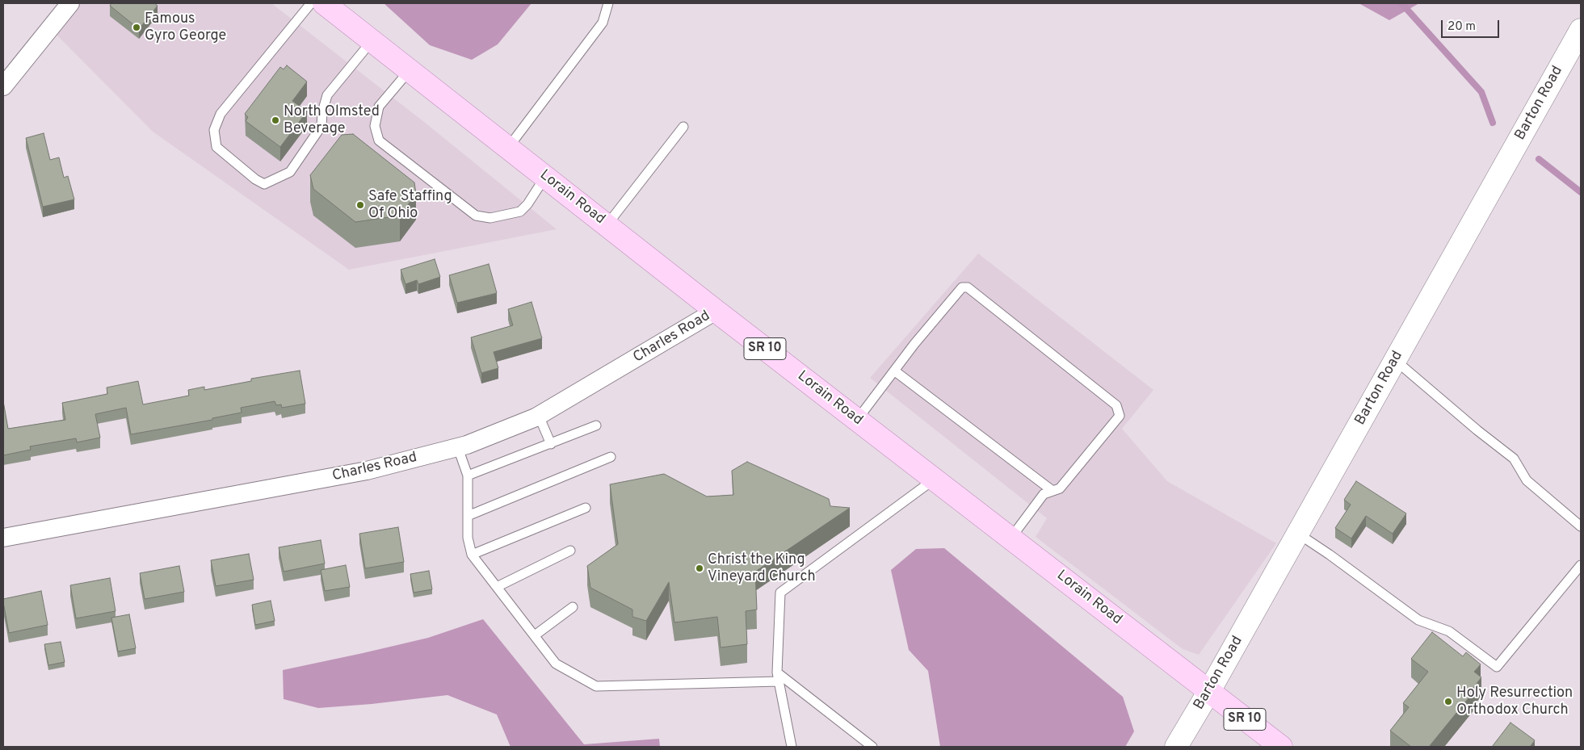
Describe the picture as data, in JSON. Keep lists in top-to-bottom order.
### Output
{
  "streets": {
    "main road": ["Lorain Road", "SR 10"],
    "street": ["Barton Road", "Charles Road"]
  },
  "crossings": [
    ["Barton Road", "Lorain Road"],
    ["Lorain Road", "Charles Road"]
  ],
  "places": [
    "Famous Gyro George",
    "North Olmsted Beverage",
    "Safe Staffing Of Ohio",
    "Christ the King Vineyard Church",
    "Holy Resurrection Orthodox Church"
  ],
  "scale_bar": "20 m"
}
